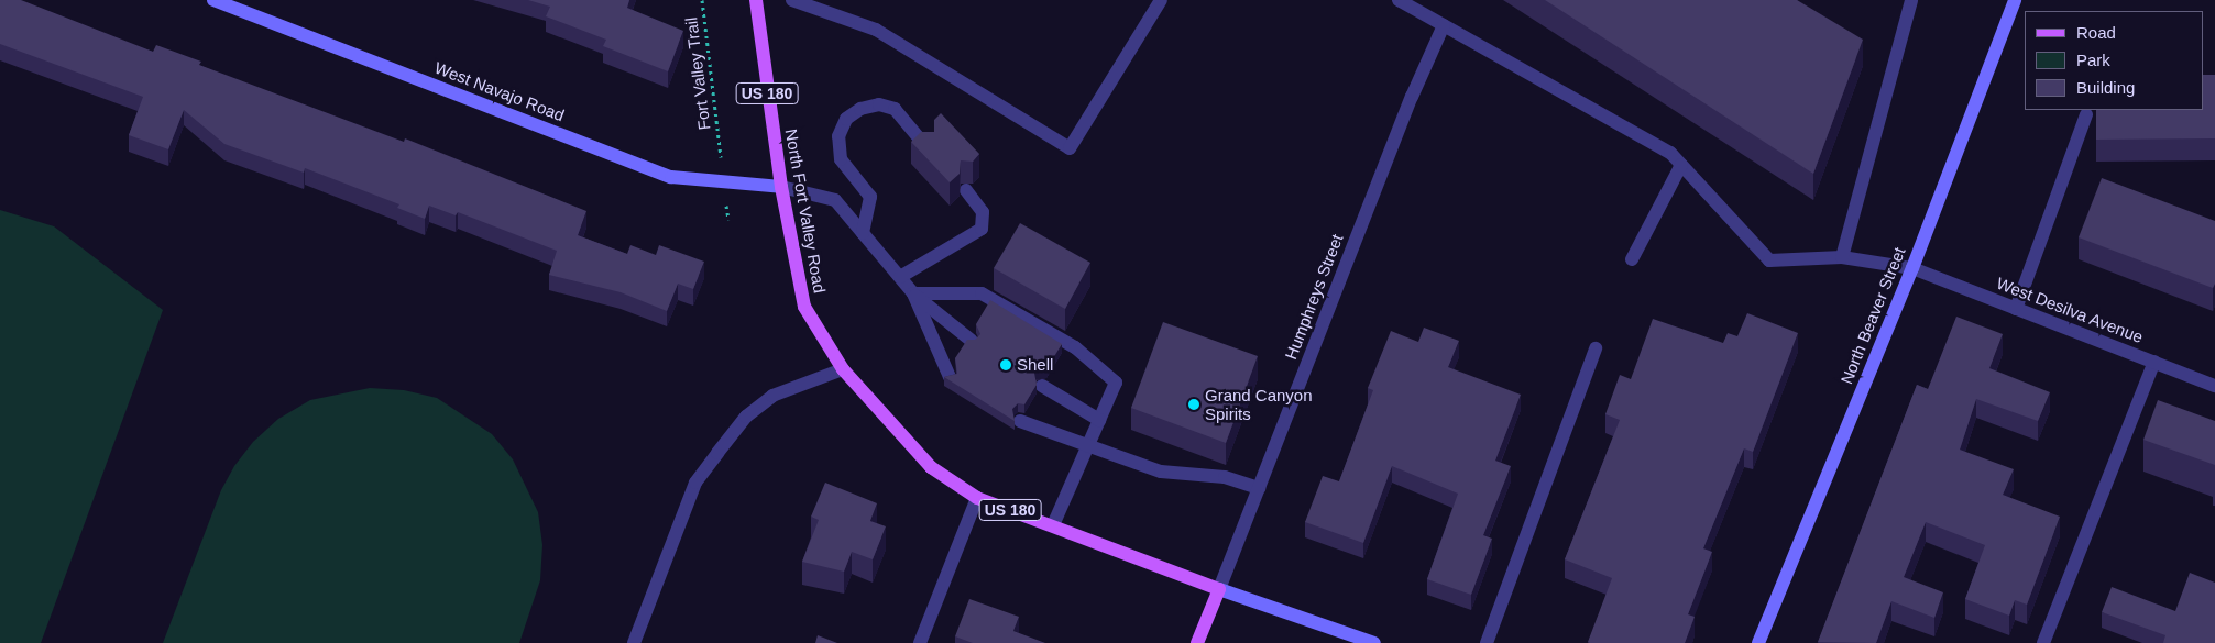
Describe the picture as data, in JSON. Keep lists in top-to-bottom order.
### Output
{
  "streets": {
    "main road": ["US 180", "North Fort Valley Road", "Humphreys Street"],
    "street": ["West Navajo Road", "West Desilva Avenue", "North Beaver Street"],
    "path": ["Fort Valley Trail"]
  },
  "crossings": [
    ["West Navajo Road", "North Fort Valley Road"],
    ["North Fort Valley Road", "Humphreys Street"],
    ["West Desilva Avenue", "North Beaver Street"]
  ],
  "places": ["Shell", "Grand Canyon Spirits"],
  "legend": ["Road", "Park", "Building"]
}
